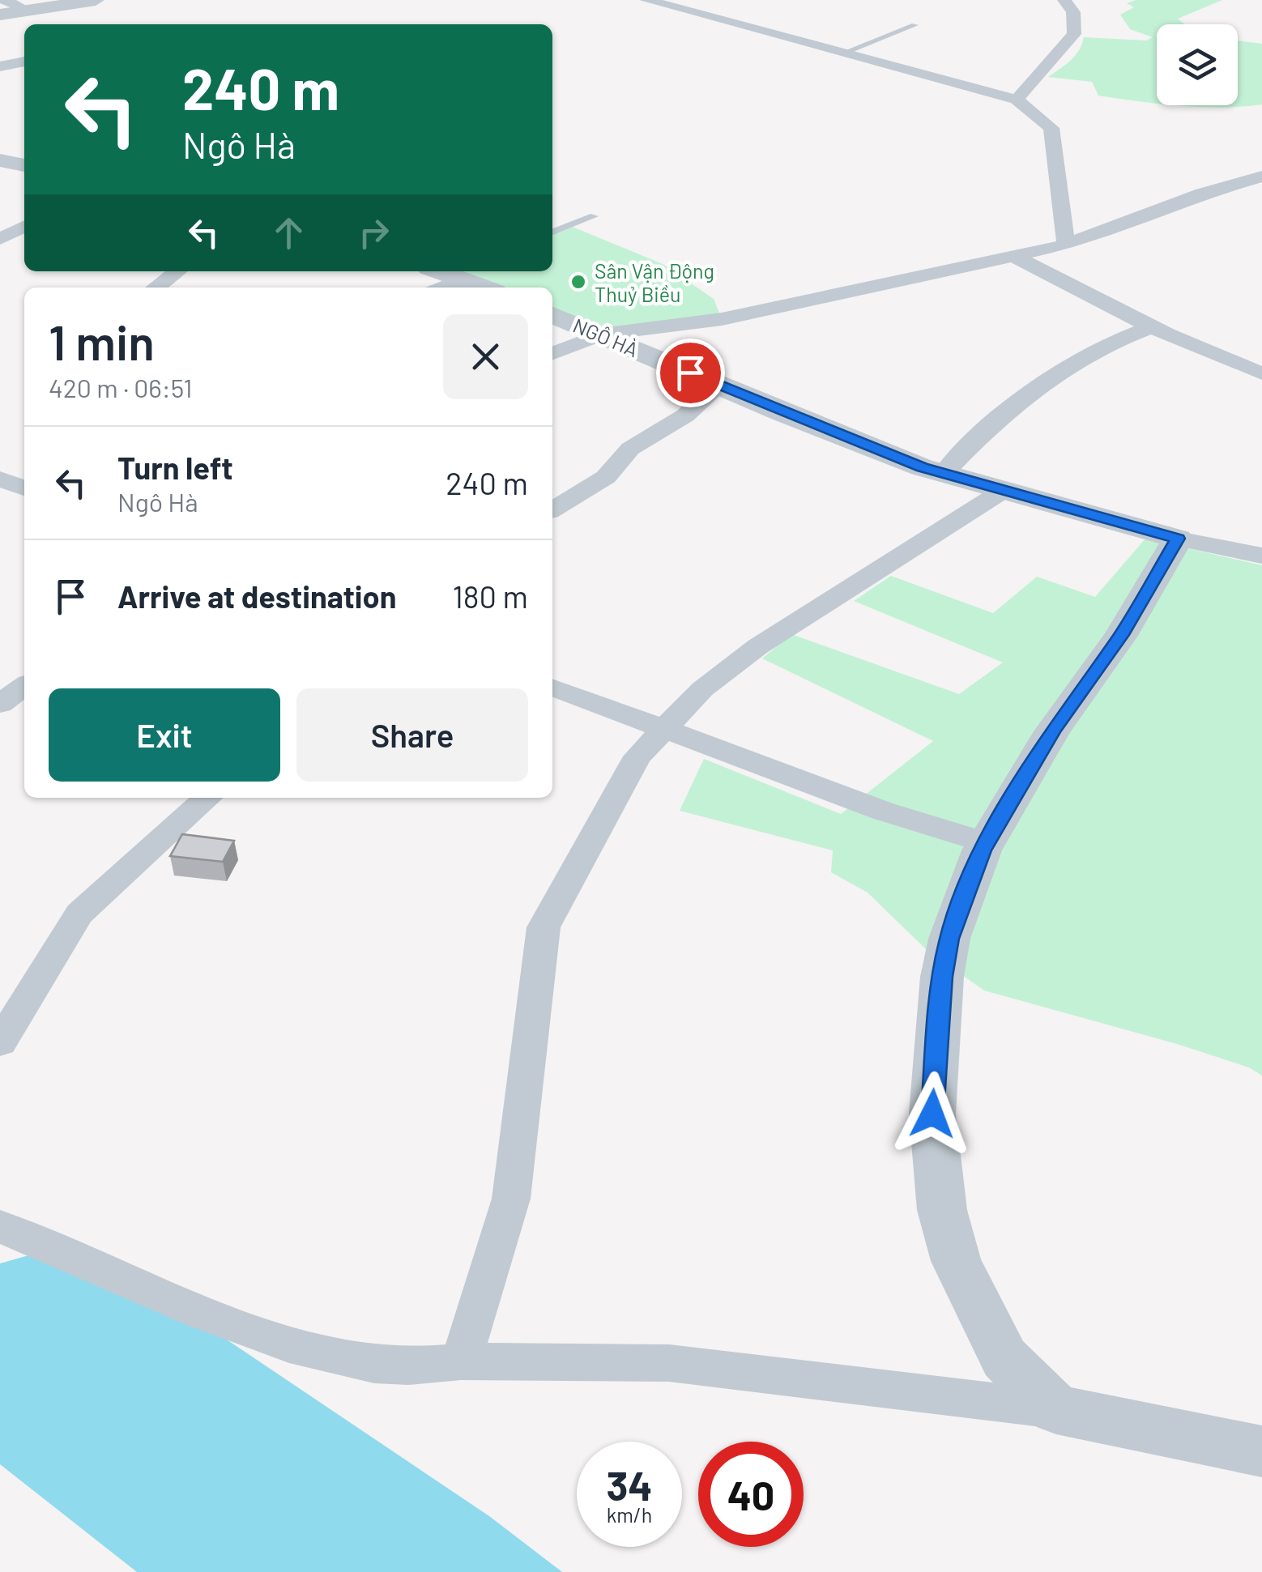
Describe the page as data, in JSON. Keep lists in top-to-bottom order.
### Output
{
  "streets": {
    "street": ["NGÔ HÀ"]
  },
  "places": ["Sân Vận Động Thuỷ Biều"],
  "page": {
    "turn": ["240 m", "Ngô Hà"],
    "heading": ["1 min", "420 m · 06:51"],
    "list": [
      {
        "name": "Turn left",
        "note": "Ngô Hà",
        "value": "240 m"
      },
      {
        "name": "Arrive at destination",
        "value": "180 m"
      }
    ],
    "buttons": ["Exit", "Share"],
    "speed": "34 km/h",
    "limit": "40"
  }
}
